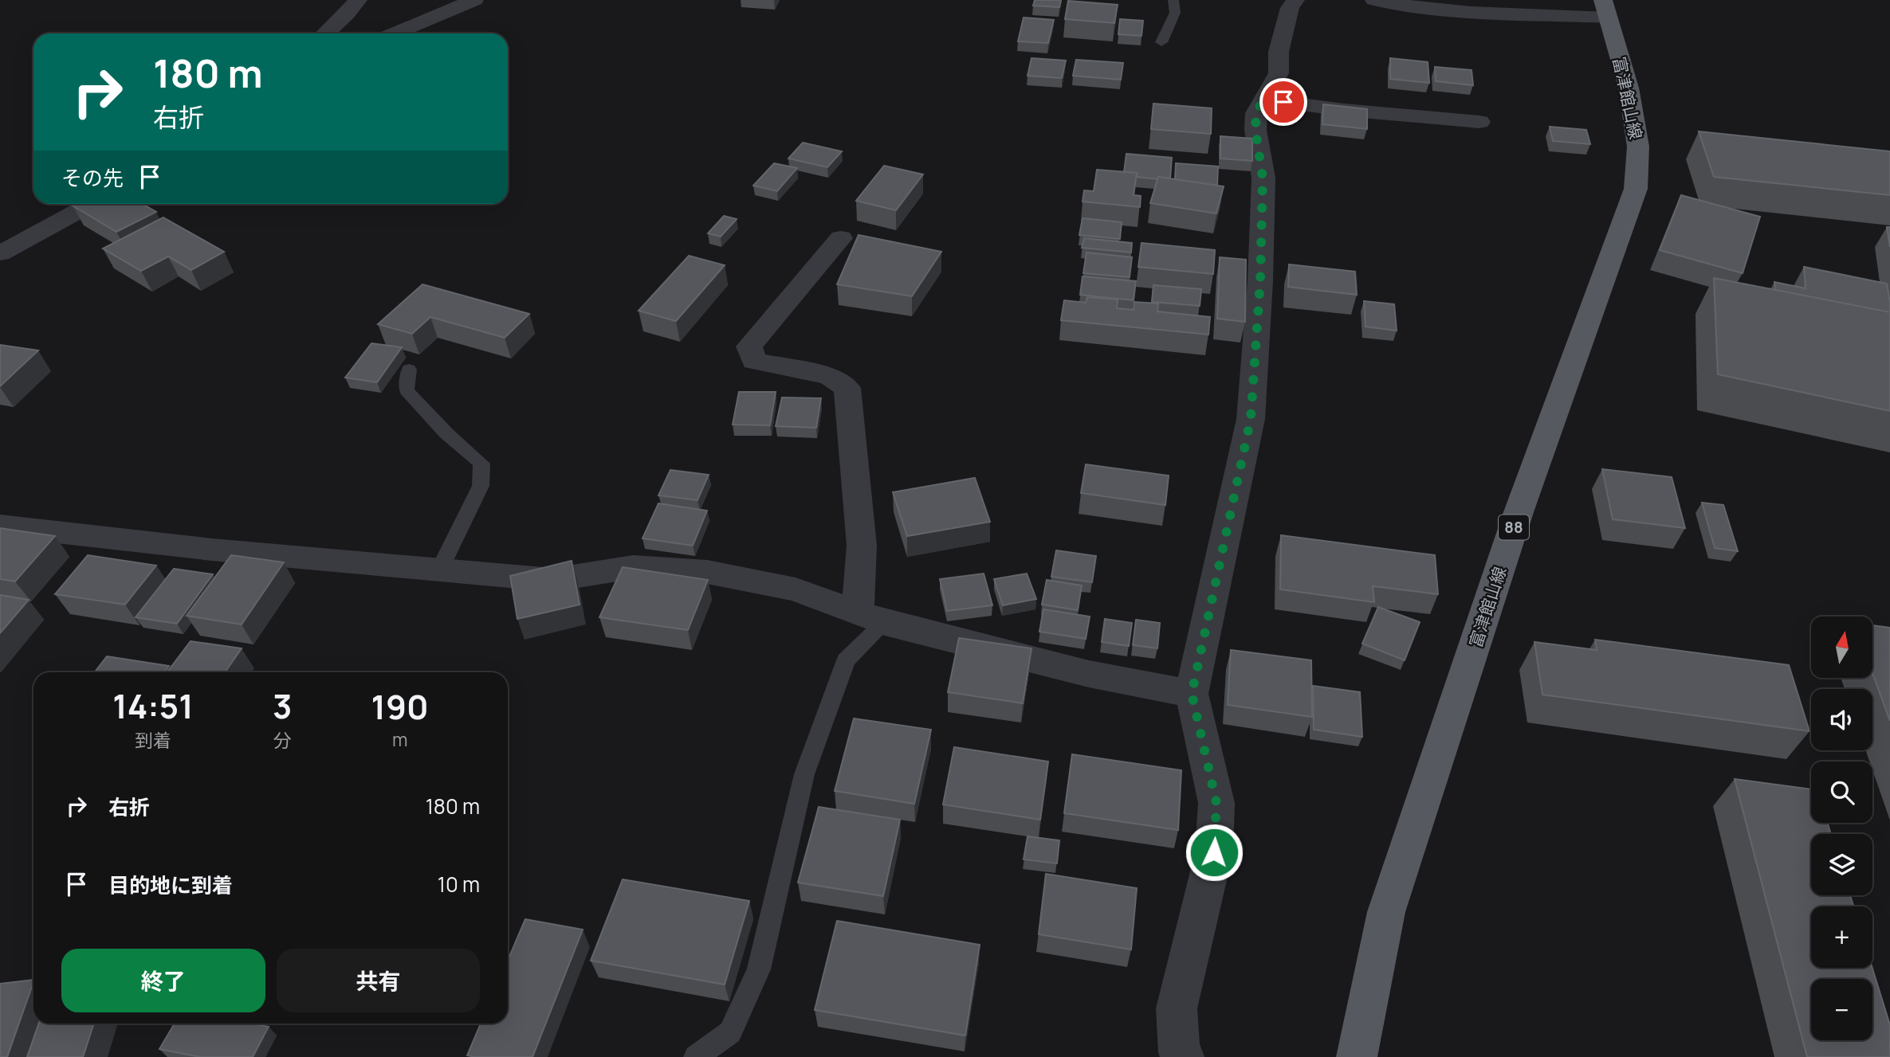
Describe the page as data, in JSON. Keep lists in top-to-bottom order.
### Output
{
  "streets": {
    "main road": ["富津館山線", "88"]
  },
  "north": "top",
  "page": {
    "turn": ["180 m", "右折"],
    "then": "その先",
    "map_buttons": ["+", "−"],
    "eta": [
      "14:51",
      "到着",
      "3",
      "分",
      "190",
      "m"
    ],
    "list": [
      {
        "name": "右折",
        "value": "180 m"
      },
      {
        "name": "目的地に到着",
        "value": "10 m"
      }
    ],
    "buttons": ["終了", "共有"]
  }
}
